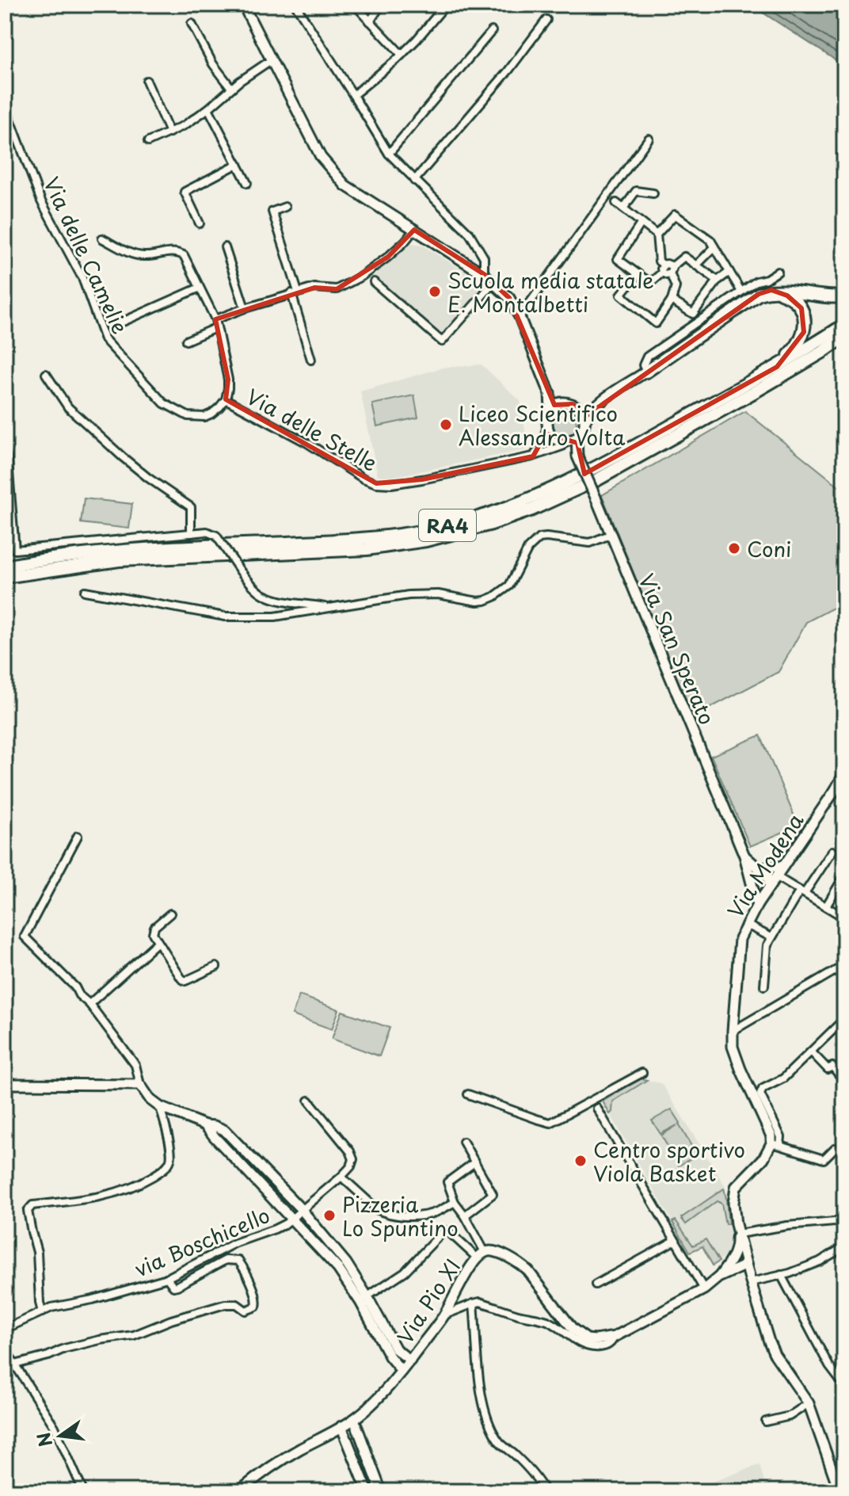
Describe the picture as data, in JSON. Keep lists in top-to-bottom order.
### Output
{
  "streets": {
    "highway": ["RA4"],
    "street": [
      "Via delle Camelie",
      "Via delle Stelle",
      "Via San Sperato",
      "Via Modena",
      "via Boschicello",
      "Via Pio XI"
    ]
  },
  "crossings": [
    ["Via delle Camelie", "Via delle Stelle"],
    ["Via San Sperato", "Via Modena"]
  ],
  "places": [
    "Scuola media statale E. Montalbetti",
    "Liceo Scientifico Alessandro Volta",
    "Coni",
    "Centro sportivo Viola Basket",
    "Pizzeria Lo Spuntino"
  ],
  "north": "left"
}
